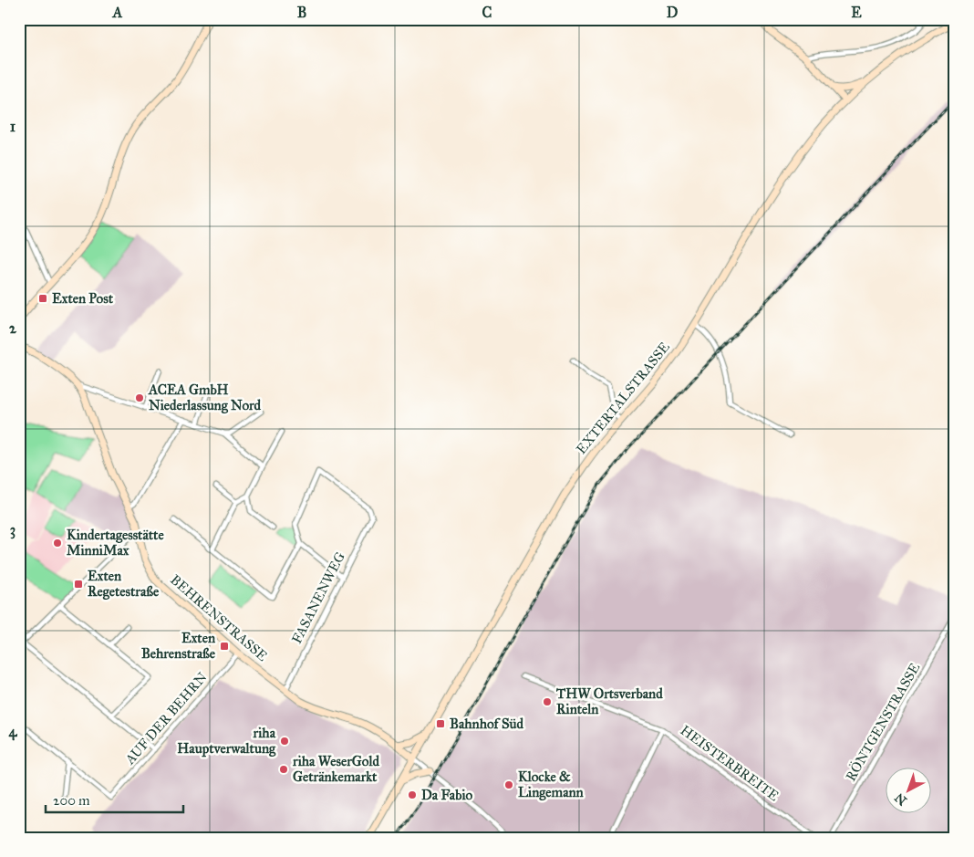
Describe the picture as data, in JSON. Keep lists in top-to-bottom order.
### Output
{
  "streets": {
    "main road": ["EXTERTALSTRASSE", "BEHRENSTRASSE"],
    "street": [
      "FASANENWEG",
      "AUF DER BEHRN",
      "RÖNTGENSTRASSE",
      "HEISTERBREITE"
    ]
  },
  "crossings": [
    ["EXTERTALSTRASSE", "BEHRENSTRASSE"],
    ["FASANENWEG", "BEHRENSTRASSE"],
    ["BEHRENSTRASSE", "AUF DER BEHRN"]
  ],
  "places": {
    "transit": [
      "Exten Post",
      "Exten Regetestraße",
      "Exten Behrenstraße",
      "Bahnhof Süd"
    ],
    "other": [
      "ACEA GmbH Niederlassung Nord",
      "Kindertagesstätte MinniMax",
      "THW Ortsverband Rinteln",
      "riha Hauptverwaltung",
      "riha WeserGold Getränkemarkt",
      "Klocke & Lingemann",
      "Da Fabio"
    ]
  },
  "scale_bar": "200 m",
  "north": "bottom left",
  "grid": {
    "columns": [
      "A",
      "B",
      "C",
      "D",
      "E"
    ],
    "rows": [
      "1",
      "2",
      "3",
      "4"
    ]
  }
}
